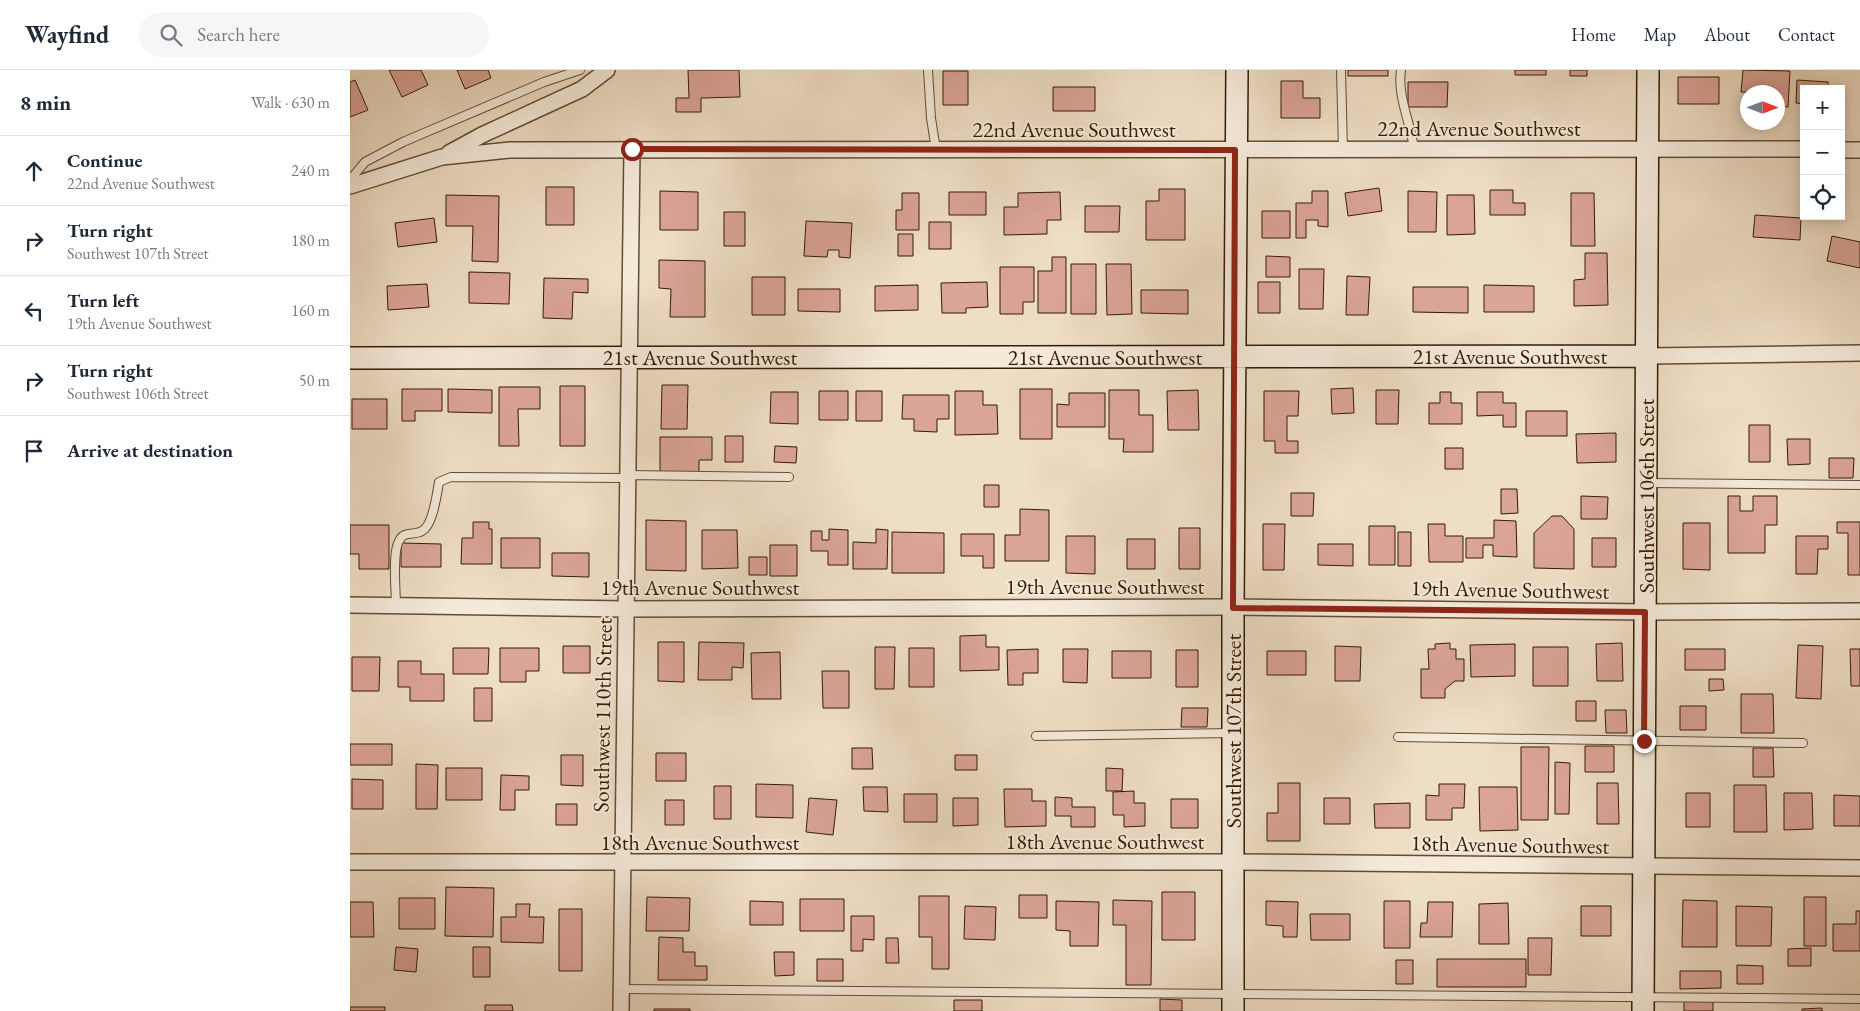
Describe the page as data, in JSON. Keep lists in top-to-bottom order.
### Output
{
  "streets": {
    "street": [
      "22nd Avenue Southwest",
      "21st Avenue Southwest",
      "Southwest 106th Street",
      "19th Avenue Southwest",
      "Southwest 110th Street",
      "Southwest 107th Street",
      "18th Avenue Southwest"
    ]
  },
  "crossings": [
    ["22nd Avenue Southwest", "Southwest 106th Street"],
    ["22nd Avenue Southwest", "Southwest 110th Street"],
    ["22nd Avenue Southwest", "Southwest 107th Street"],
    ["21st Avenue Southwest", "Southwest 106th Street"],
    ["21st Avenue Southwest", "Southwest 110th Street"],
    ["21st Avenue Southwest", "Southwest 107th Street"],
    ["Southwest 106th Street", "19th Avenue Southwest"],
    ["Southwest 106th Street", "18th Avenue Southwest"],
    ["19th Avenue Southwest", "Southwest 110th Street"],
    ["19th Avenue Southwest", "Southwest 107th Street"],
    ["Southwest 110th Street", "18th Avenue Southwest"],
    ["Southwest 107th Street", "18th Avenue Southwest"]
  ],
  "north": "right",
  "page": {
    "header": "Wayfind",
    "search": "Search here",
    "nav": [
      "Home",
      "Map",
      "About",
      "Contact"
    ],
    "heading": ["8 min", "Walk · 630 m"],
    "map_buttons": ["+", "−"],
    "list": [
      ["Continue", "22nd Avenue Southwest", "240 m"],
      ["Turn right", "Southwest 107th Street", "180 m"],
      ["Turn left", "19th Avenue Southwest", "160 m"],
      ["Turn right", "Southwest 106th Street", "50 m"],
      "Arrive at destination"
    ]
  }
}
